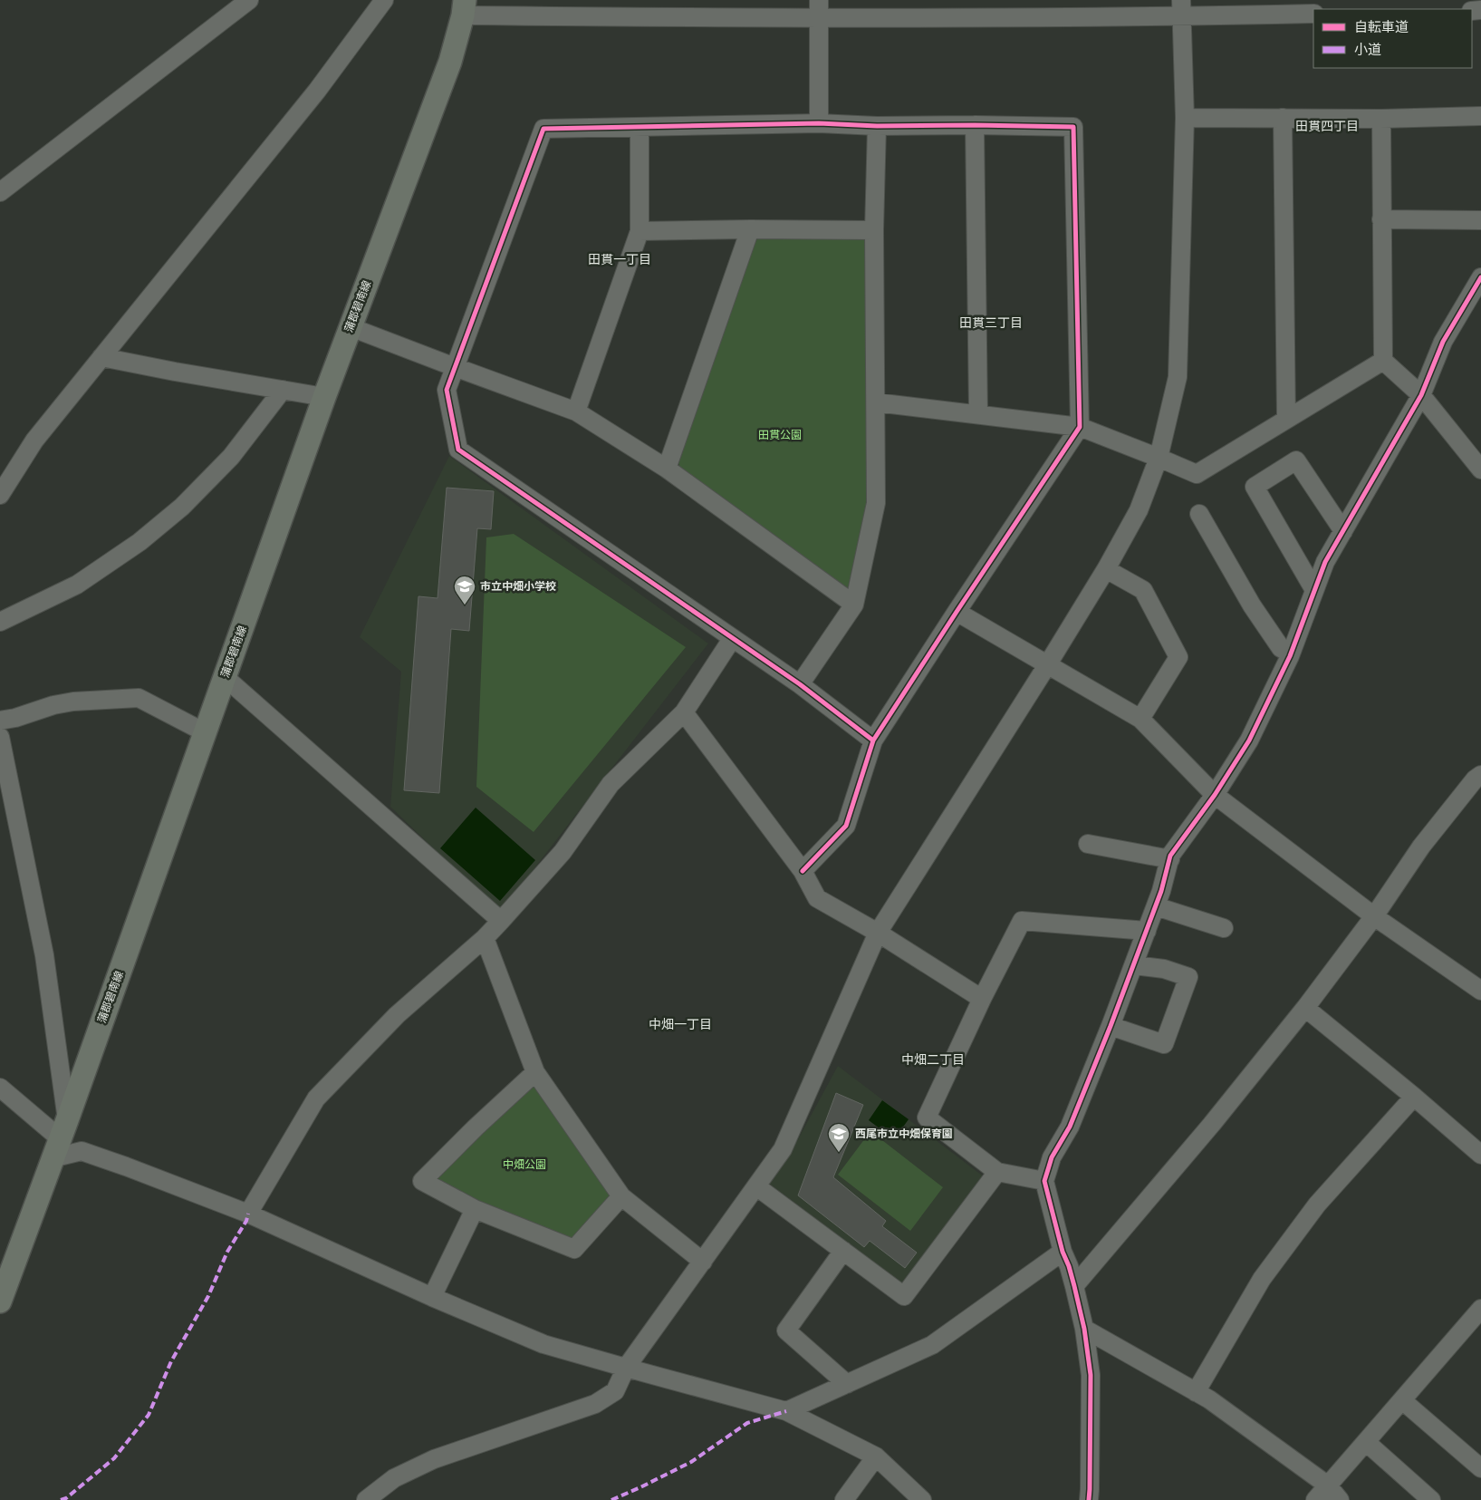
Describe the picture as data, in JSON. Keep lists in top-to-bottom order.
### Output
{
  "streets": {
    "main road": ["蒲郡碧南線"]
  },
  "districts": [
    "田貫四丁目",
    "田貫一丁目",
    "田貫三丁目",
    "中畑一丁目",
    "中畑二丁目"
  ],
  "parks": ["田貫公園", "中畑公園"],
  "places": {
    "school or university": ["市立中畑小学校", "西尾市立中畑保育園"]
  },
  "legend": ["自転車道", "小道"]
}
